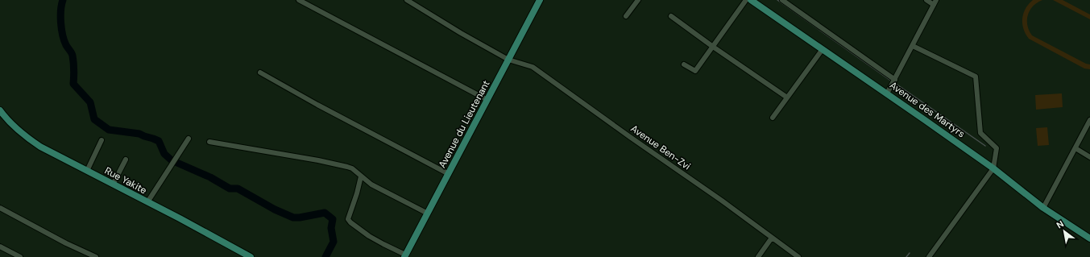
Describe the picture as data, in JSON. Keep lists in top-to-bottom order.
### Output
{
  "streets": {
    "main road": ["Avenue des Martyrs", "Avenue du Lieutenant", "Rue Yakite"],
    "street": ["Avenue Ben-Zvi"]
  },
  "crossings": [
    ["Avenue du Lieutenant", "Avenue Ben-Zvi"]
  ],
  "north": "top left"
}
